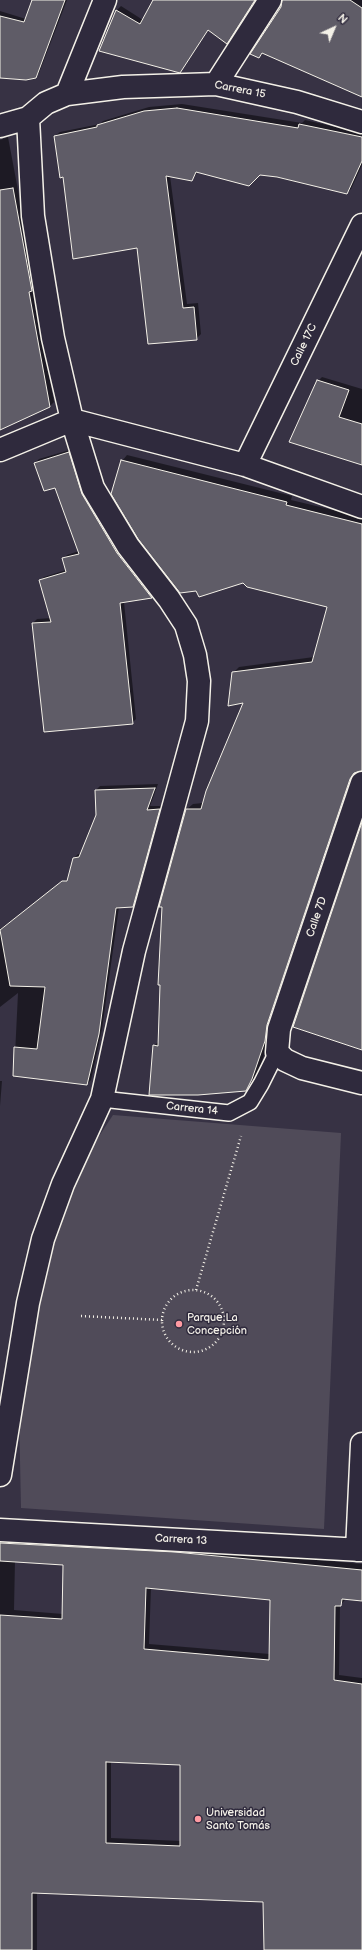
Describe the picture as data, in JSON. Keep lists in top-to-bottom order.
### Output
{
  "streets": {
    "street": [
      "Carrera 15",
      "Calle 17C",
      "Calle 7D",
      "Carrera 13"
    ],
    "lane": ["Carrera 14"]
  },
  "places": ["Parque La Concepción", "Universidad Santo Tomás"],
  "north": "top right"
}
